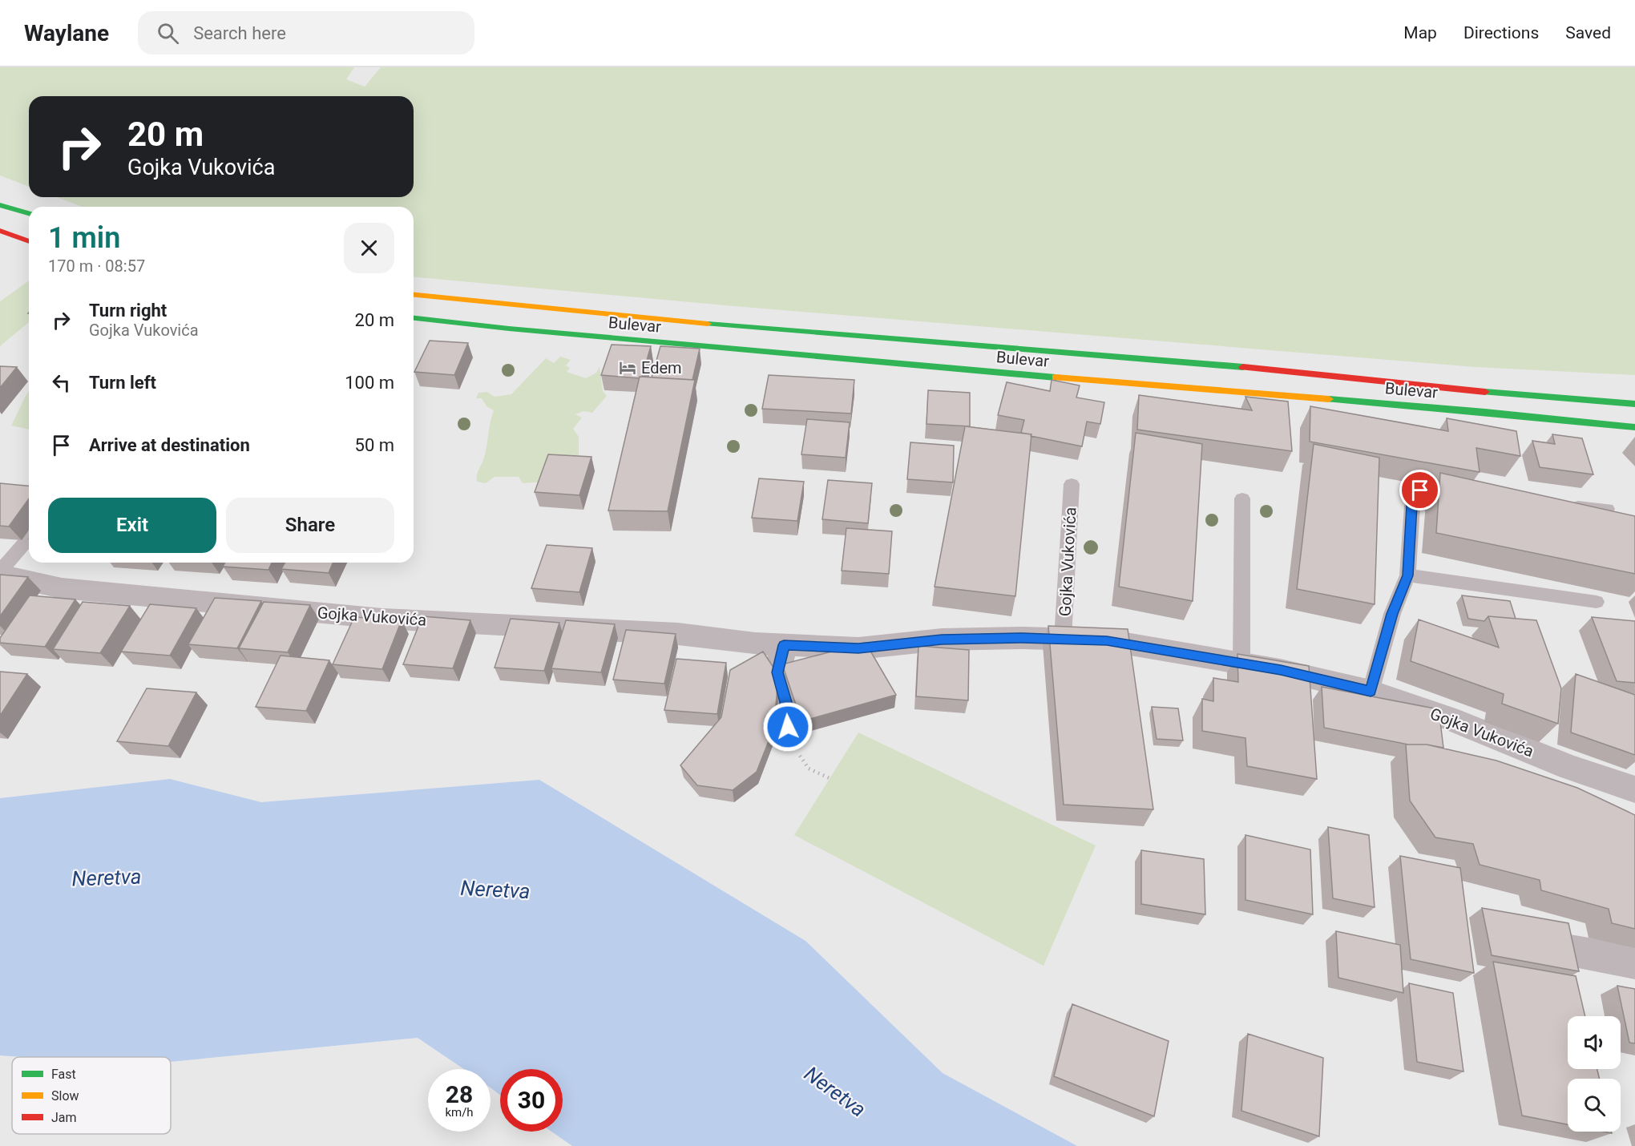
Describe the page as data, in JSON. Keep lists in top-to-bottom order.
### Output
{
  "streets": {
    "main road": ["Bulevar"],
    "street": ["Gojka Vukovića"]
  },
  "water": ["Neretva"],
  "places": {
    "hotel": ["Edem"]
  },
  "legend": ["Fast", "Slow", "Jam"],
  "page": {
    "header": "Waylane",
    "search": "Search here",
    "nav": ["Map", "Directions", "Saved"],
    "turn": ["20 m", "Gojka Vukovića"],
    "heading": ["1 min", "170 m · 08:57"],
    "list": [
      {
        "name": "Turn right",
        "note": "Gojka Vukovića",
        "value": "20 m"
      },
      {
        "name": "Turn left",
        "value": "100 m"
      },
      {
        "name": "Arrive at destination",
        "value": "50 m"
      }
    ],
    "buttons": ["Exit", "Share"],
    "speed": "28 km/h",
    "limit": "30"
  }
}
